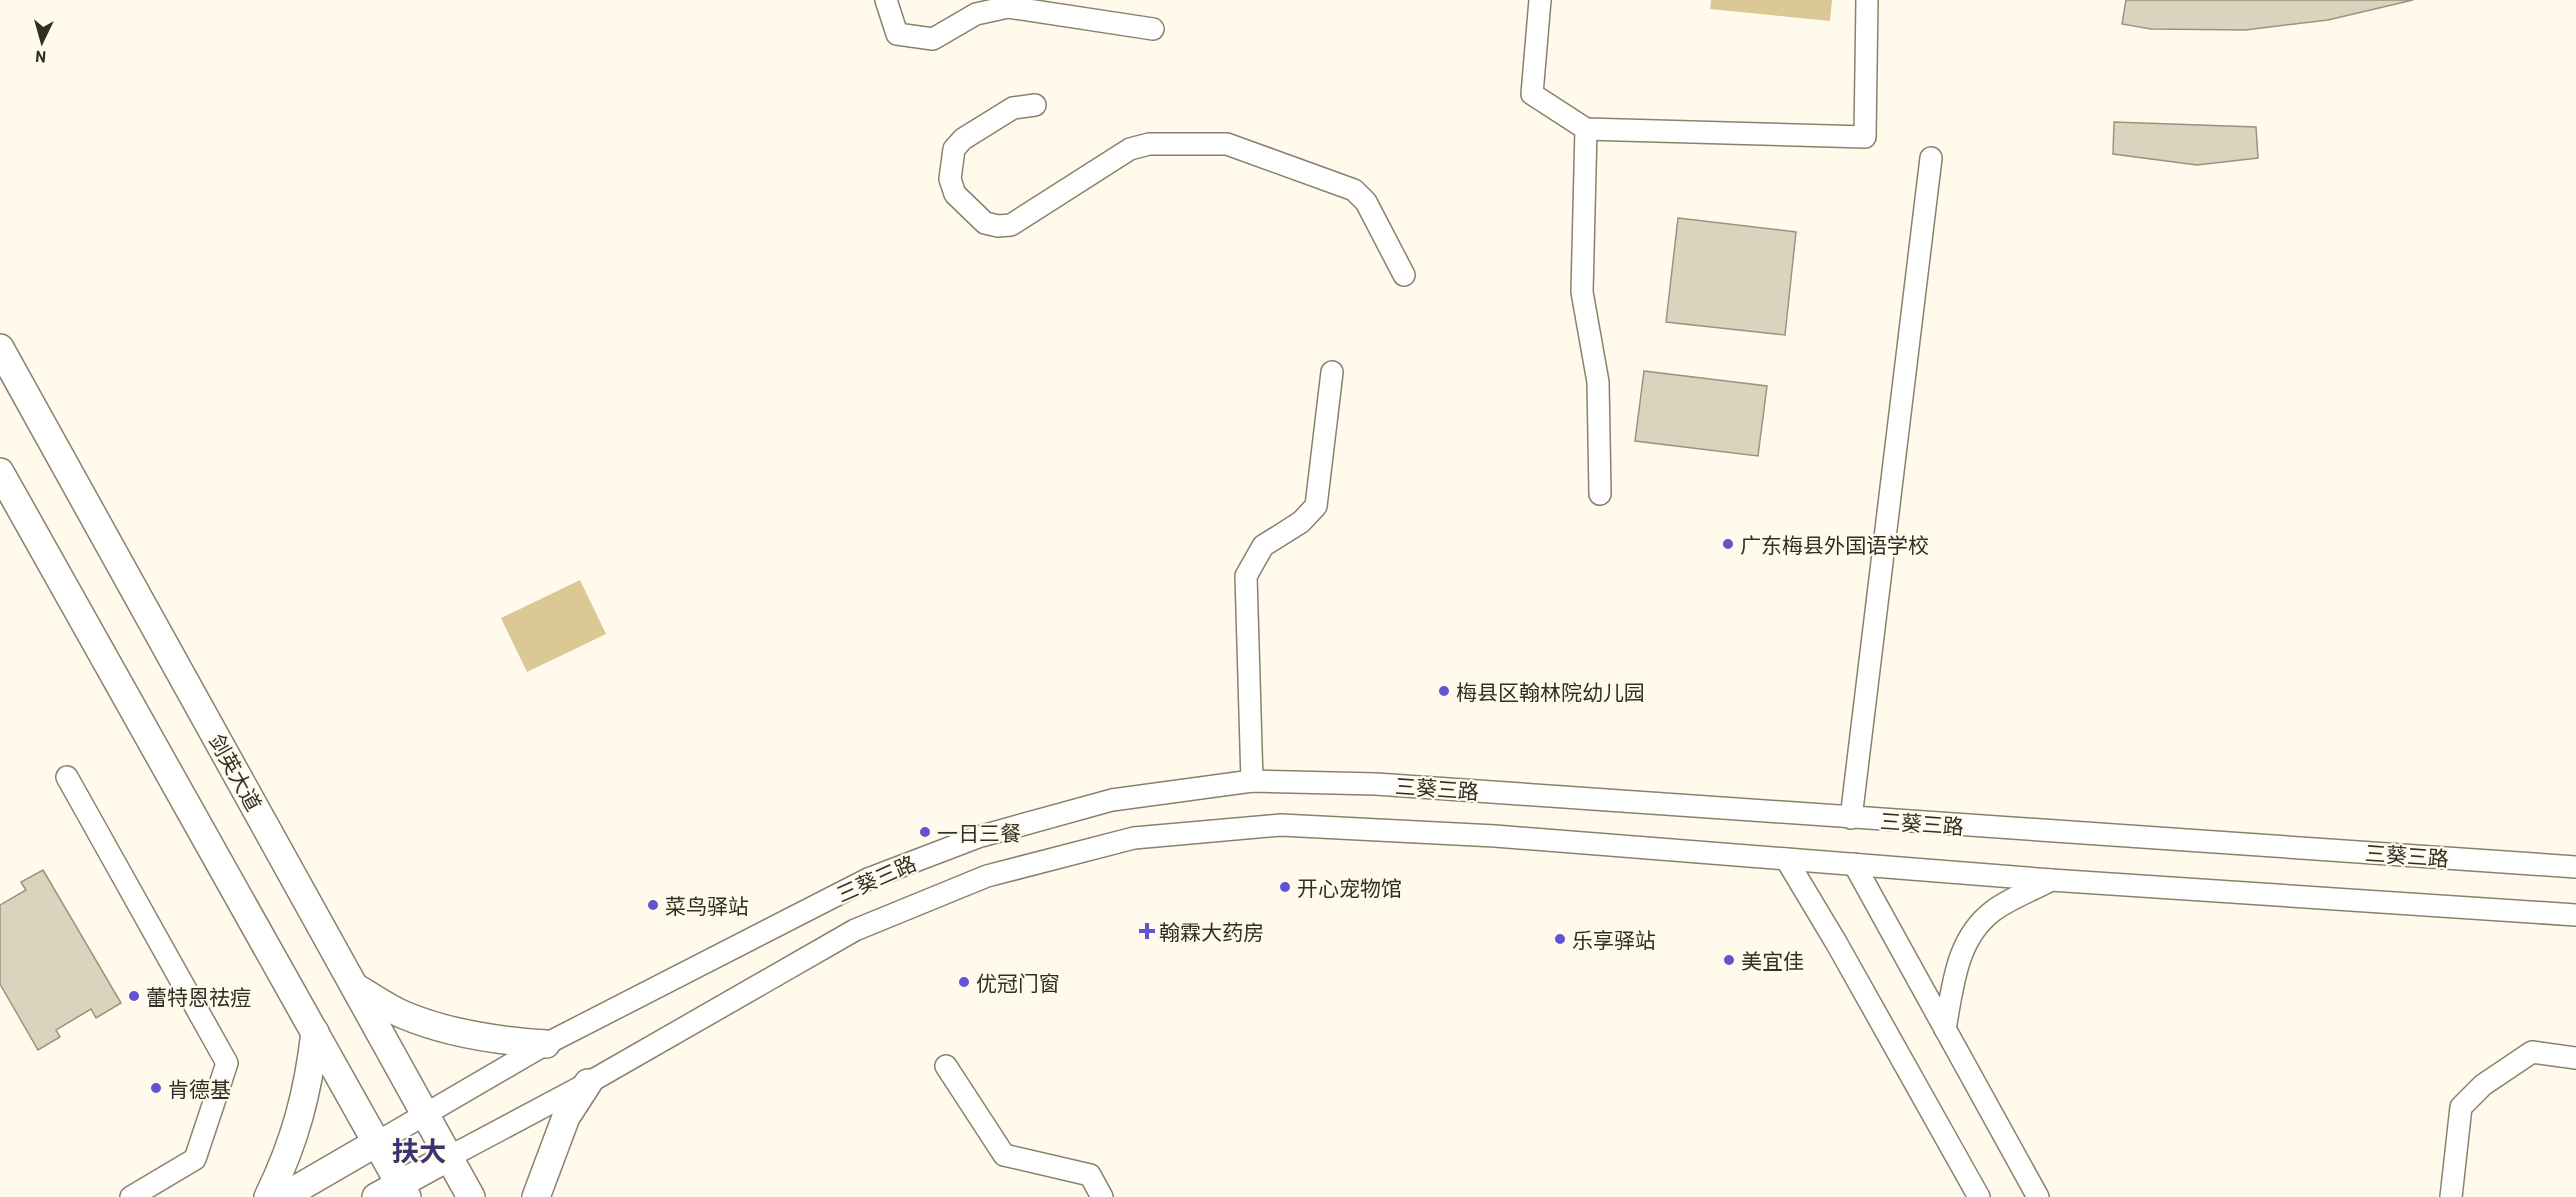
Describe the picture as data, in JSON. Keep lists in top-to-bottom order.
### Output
{
  "streets": {
    "main road": ["剑英大道"],
    "street": ["三葵三路"]
  },
  "crossings": [
    ["剑英大道", "三葵三路"]
  ],
  "districts": ["扶大"],
  "places": {
    "other": [
      "广东梅县外国语学校",
      "梅县区翰林院幼儿园",
      "一日三餐",
      "开心宠物馆",
      "菜鸟驿站",
      "乐享驿站",
      "美宜佳",
      "优冠门窗",
      "蕾特恩祛痘",
      "肯德基"
    ],
    "health": ["翰霖大药房"]
  },
  "north": "bottom"
}
